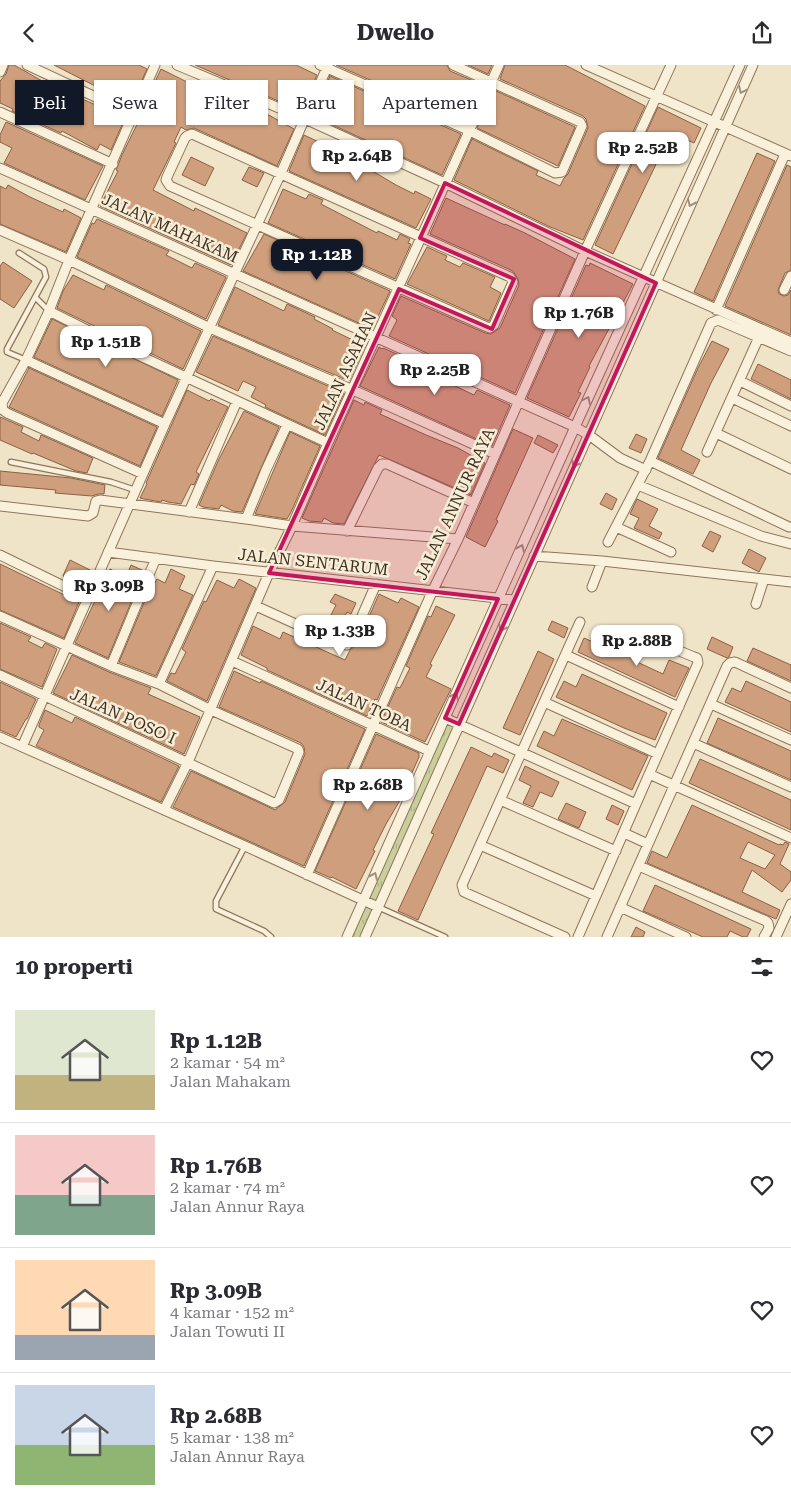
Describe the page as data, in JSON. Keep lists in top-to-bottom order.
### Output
{
  "streets": {
    "street": [
      "JALAN MAHAKAM",
      "JALAN ASAHAN",
      "JALAN ANNUR RAYA",
      "JALAN SENTARUM",
      "JALAN TOBA",
      "JALAN POSO I"
    ]
  },
  "crossings": [
    ["JALAN MAHAKAM", "JALAN ASAHAN"],
    ["JALAN MAHAKAM", "JALAN ANNUR RAYA"],
    ["JALAN ASAHAN", "JALAN SENTARUM"],
    ["JALAN ASAHAN", "JALAN TOBA"],
    ["JALAN ASAHAN", "JALAN POSO I"],
    ["JALAN ANNUR RAYA", "JALAN SENTARUM"],
    ["JALAN ANNUR RAYA", "JALAN TOBA"]
  ],
  "page": {
    "header": "Dwello",
    "chip": [
      "Beli",
      "Sewa",
      "Filter",
      "Baru",
      "Apartemen"
    ],
    "price": [
      "Rp 2.52B",
      "Rp 2.64B",
      "Rp 1.12B",
      "Rp 1.76B",
      "Rp 1.51B",
      "Rp 2.25B",
      "Rp 3.09B",
      "Rp 1.33B",
      "Rp 2.88B",
      "Rp 2.68B"
    ],
    "heading": "10 properti",
    "list": [
      {
        "name": "Rp 1.12B",
        "note": "2 kamar · 54 m² · Jalan Mahakam"
      },
      {
        "name": "Rp 1.76B",
        "note": "2 kamar · 74 m² · Jalan Annur Raya"
      },
      {
        "name": "Rp 3.09B",
        "note": "4 kamar · 152 m² · Jalan Towuti II"
      },
      {
        "name": "Rp 2.68B",
        "note": "5 kamar · 138 m² · Jalan Annur Raya"
      }
    ]
  }
}
